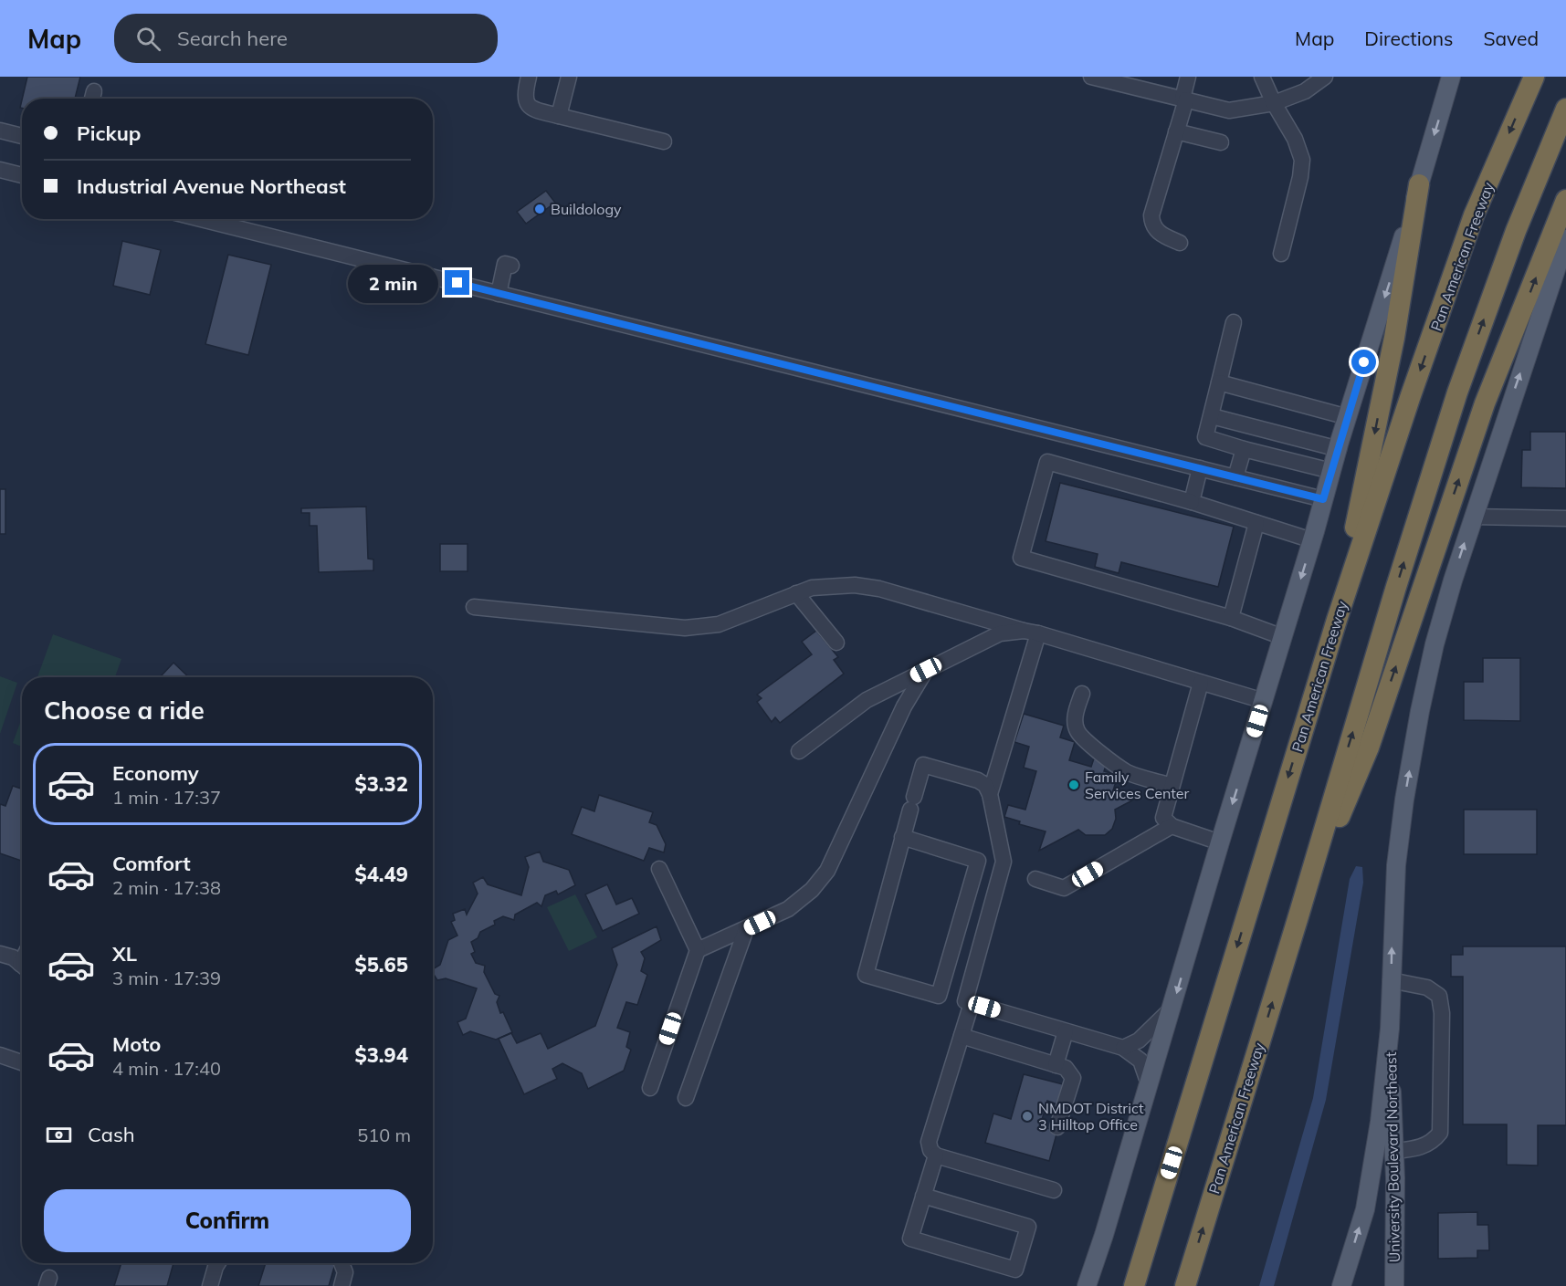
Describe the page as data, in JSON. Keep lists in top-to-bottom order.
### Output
{
  "streets": {
    "highway": ["Pan American Freeway"],
    "main road": ["University Boulevard Northeast"]
  },
  "places": ["Buildology", "Family Services Center", "NMDOT District 3 Hilltop Office"],
  "page": {
    "header": "Map",
    "search": "Search here",
    "nav": ["Map", "Directions", "Saved"],
    "banner": ["Pickup", "Industrial Avenue Northeast"],
    "bubble": "2 min",
    "heading": "Choose a ride",
    "list": [
      {
        "name": "Economy",
        "note": "1 min · 17:37",
        "value": "$3.32"
      },
      {
        "name": "Comfort",
        "note": "2 min · 17:38",
        "value": "$4.49"
      },
      {
        "name": "XL",
        "note": "3 min · 17:39",
        "value": "$5.65"
      },
      {
        "name": "Moto",
        "note": "4 min · 17:40",
        "value": "$3.94"
      }
    ],
    "pay": ["Cash", "510 m"],
    "buttons": "Confirm"
  }
}
